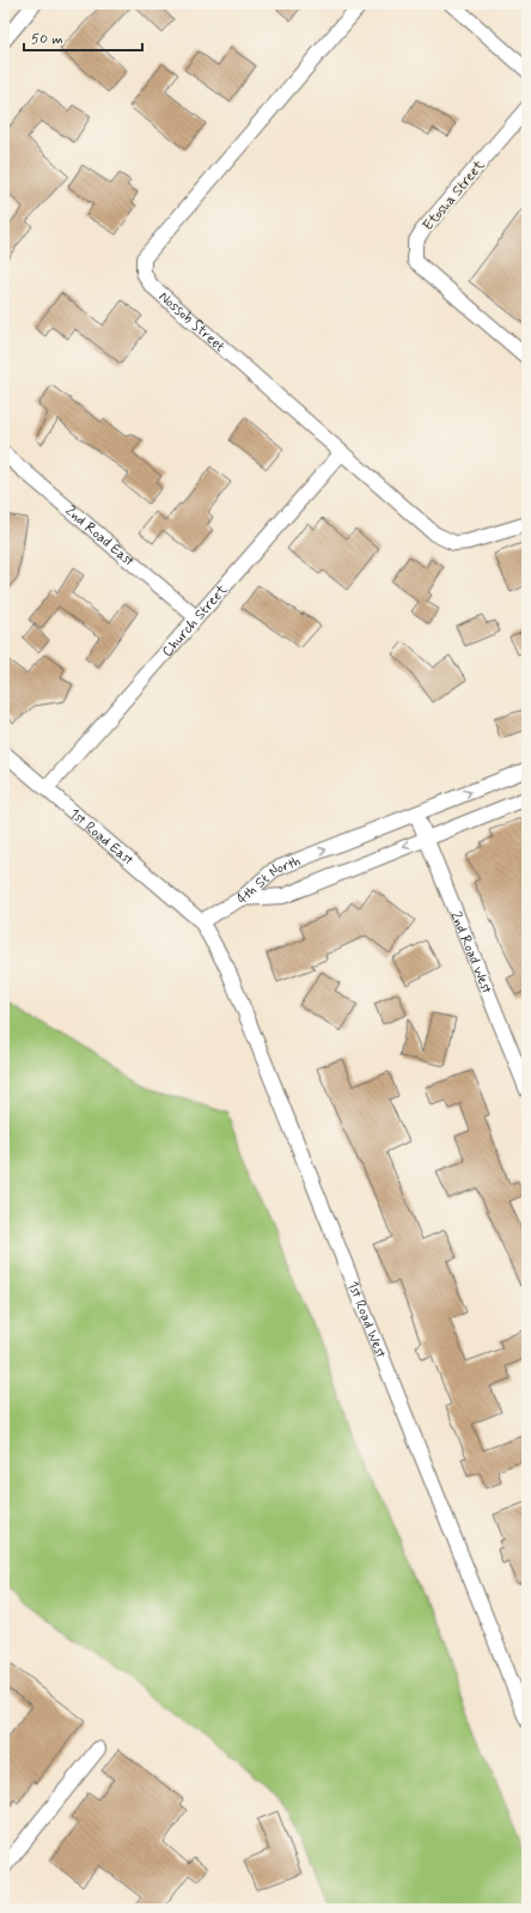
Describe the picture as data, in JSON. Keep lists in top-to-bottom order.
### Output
{
  "streets": {
    "street": [
      "Etosha Street",
      "Nossob Street",
      "2nd Road East",
      "Church Street",
      "1st Road East",
      "4th St North",
      "2nd Road West",
      "1st Road West"
    ]
  },
  "crossings": [
    ["Nossob Street", "Church Street"],
    ["2nd Road East", "Church Street"],
    ["Church Street", "1st Road East"],
    ["1st Road East", "1st Road West"],
    ["4th St North", "2nd Road West"]
  ],
  "scale_bar": "50 m"
}
